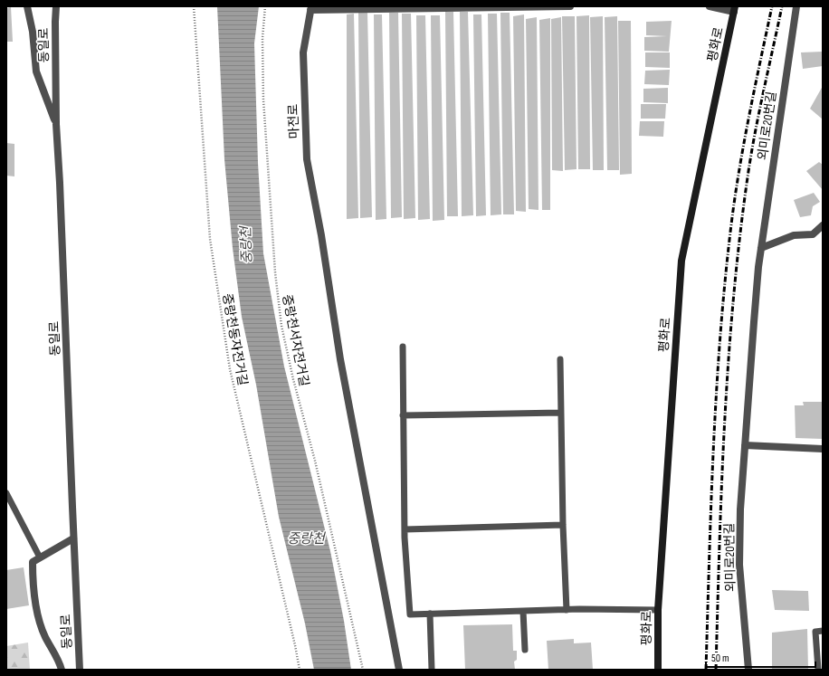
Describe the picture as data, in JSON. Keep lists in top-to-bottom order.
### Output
{
  "streets": {
    "main road": ["평화로"],
    "street": ["동일로", "마전로", "외미로20번길"],
    "path": ["중랑천동자전거길", "중랑천서자전거길"]
  },
  "water": ["중랑천"],
  "scale_bar": "50 m"
}
